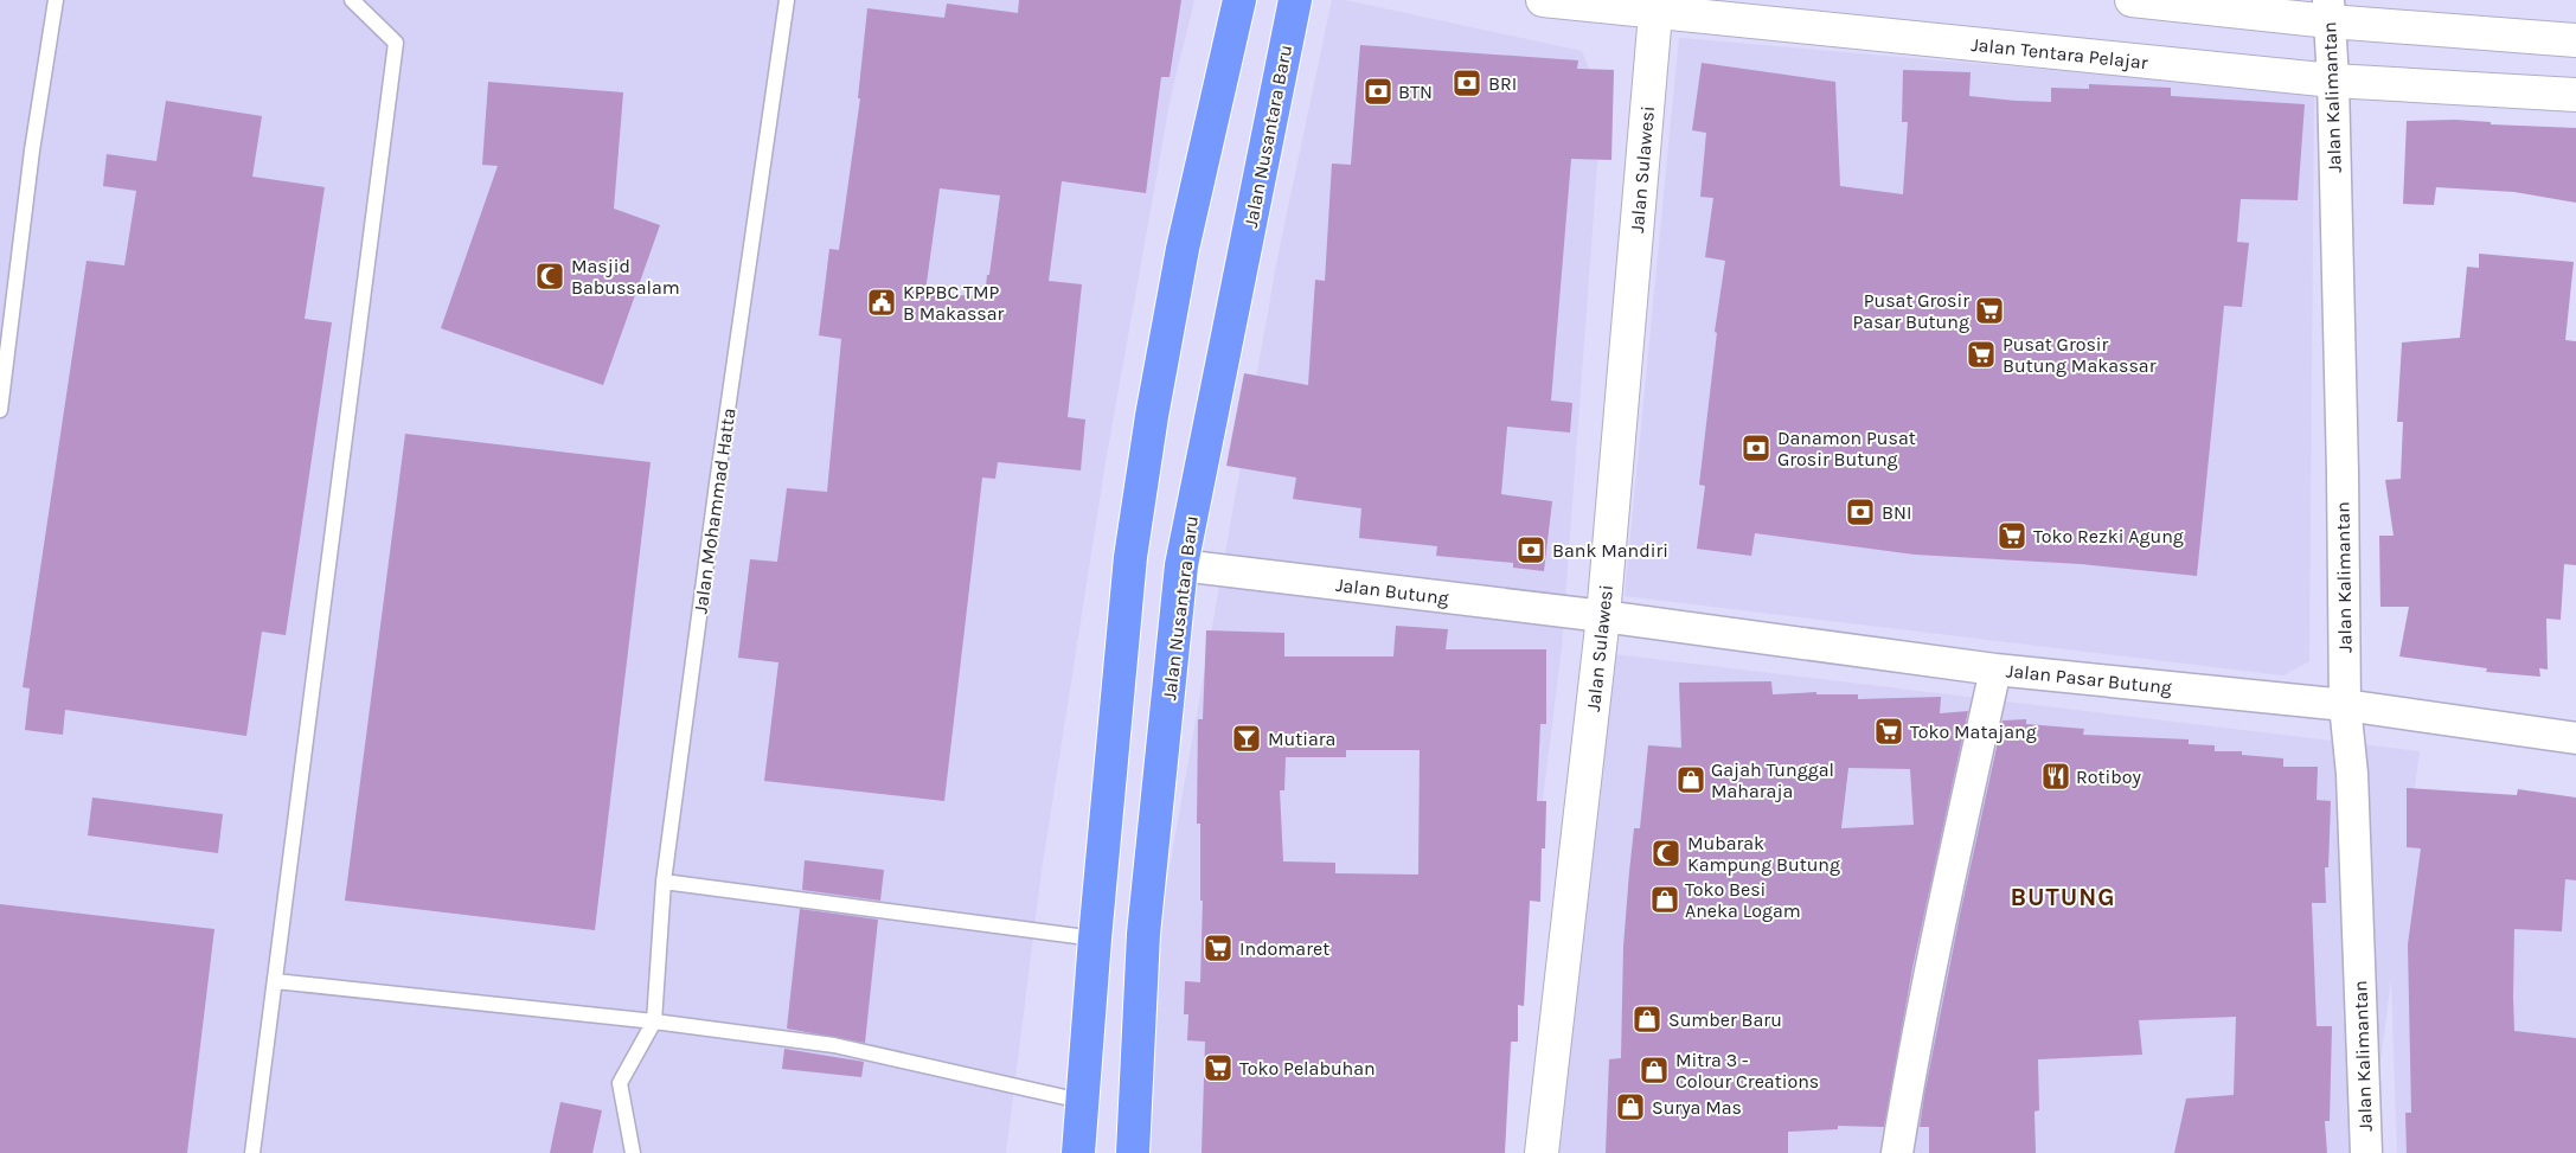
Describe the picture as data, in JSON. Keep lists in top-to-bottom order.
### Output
{
  "streets": {
    "highway": ["Jalan Nusantara Baru"],
    "main road": ["Jalan Tentara Pelajar", "Jalan Sulawesi"],
    "street": ["Jalan Kalimantan", "Jalan Butung", "Jalan Pasar Butung"],
    "lane": ["Jalan Mohammad Hatta"]
  },
  "crossings": [
    ["Jalan Tentara Pelajar", "Jalan Kalimantan"],
    ["Jalan Tentara Pelajar", "Jalan Sulawesi"],
    ["Jalan Kalimantan", "Jalan Pasar Butung"],
    ["Jalan Nusantara Baru", "Jalan Butung"],
    ["Jalan Sulawesi", "Jalan Butung"],
    ["Jalan Sulawesi", "Jalan Pasar Butung"],
    ["Jalan Butung", "Jalan Pasar Butung"]
  ],
  "districts": ["BUTUNG"],
  "places": {
    "bank": [
      "BRI",
      "BTN",
      "Danamon Pusat Grosir Butung",
      "BNI",
      "Bank Mandiri"
    ],
    "mosque": ["Masjid Babussalam", "Mubarak Kampung Butung"],
    "public building": ["KPPBC TMP B Makassar"],
    "supermarket": [
      "Pusat Grosir Pasar Butung",
      "Pusat Grosir Butung Makassar",
      "Toko Rezki Agung",
      "Toko Matajang",
      "Indomaret",
      "Toko Pelabuhan"
    ],
    "bar": ["Mutiara"],
    "restaurant": ["Rotiboy"],
    "shop": [
      "Gajah Tunggal Maharaja",
      "Toko Besi Aneka Logam",
      "Sumber Baru",
      "Mitra 3 - Colour Creations",
      "Surya Mas"
    ]
  }
}
